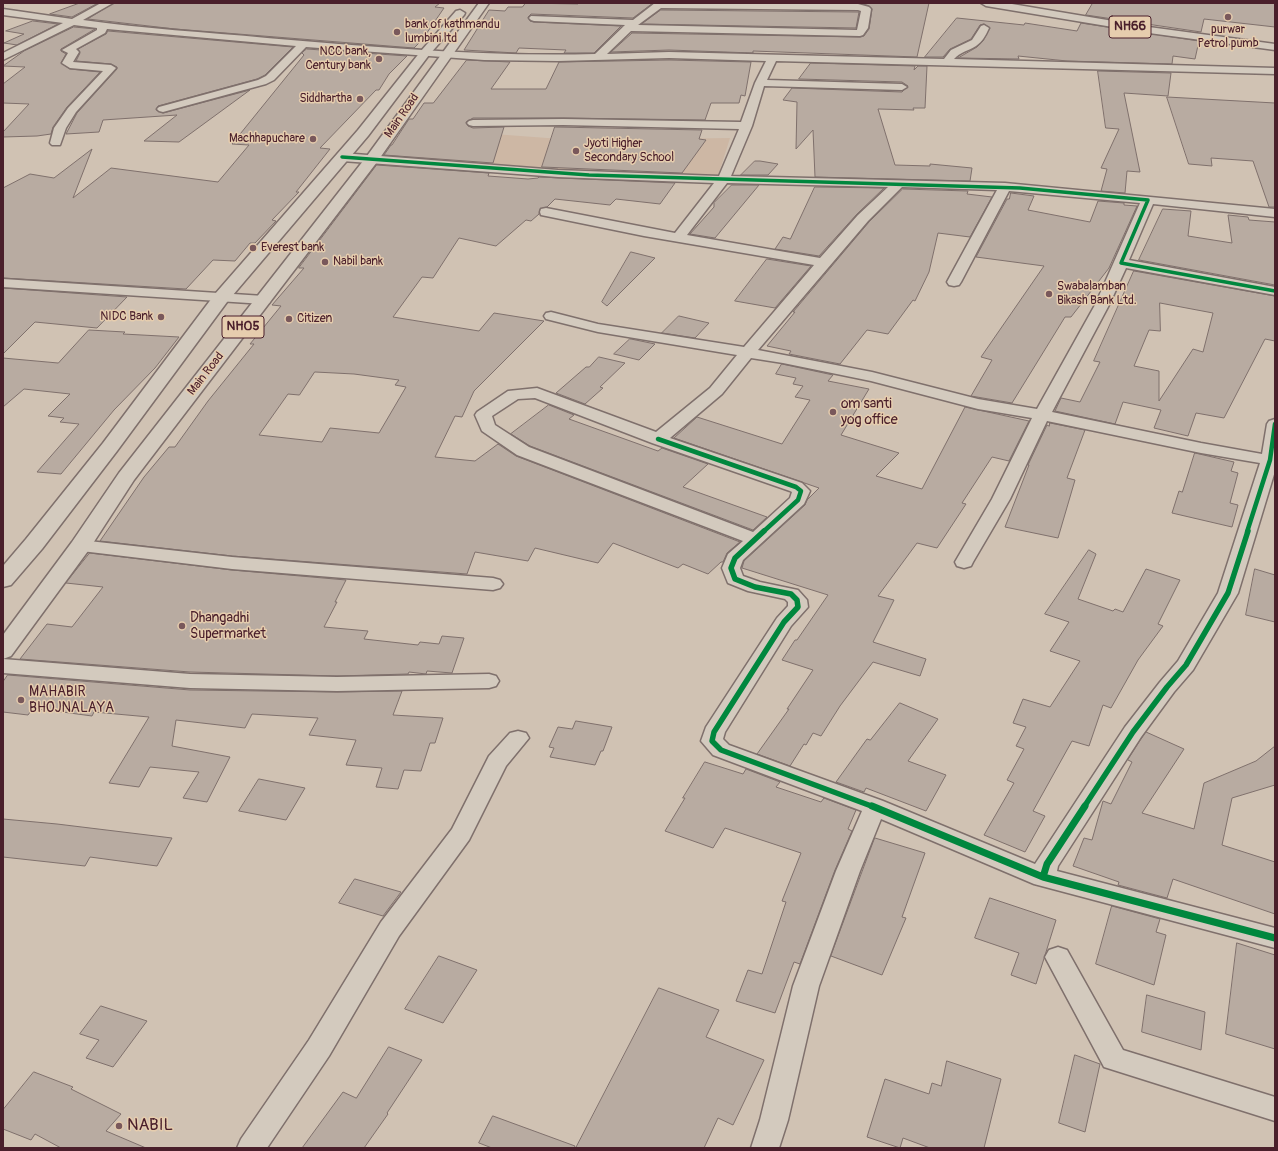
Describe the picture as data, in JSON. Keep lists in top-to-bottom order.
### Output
{
  "streets": {
    "main road": ["NH66", "Main Road", "NH05"]
  },
  "places": [
    "purwar Petrol pumb",
    "bank of kathmandu lumbini ltd",
    "NCC bank, Century bank",
    "Siddhartha",
    "Machhapuchare",
    "Jyoti Higher Secondary School",
    "Everest bank",
    "Nabil bank",
    "Swabalamban Bikash Bank Ltd.",
    "NIDC Bank",
    "Citizen",
    "om santi yog office",
    "Dhangadhi Supermarket",
    "MAHABIR BHOJNALAYA",
    "NABIL"
  ]
}
